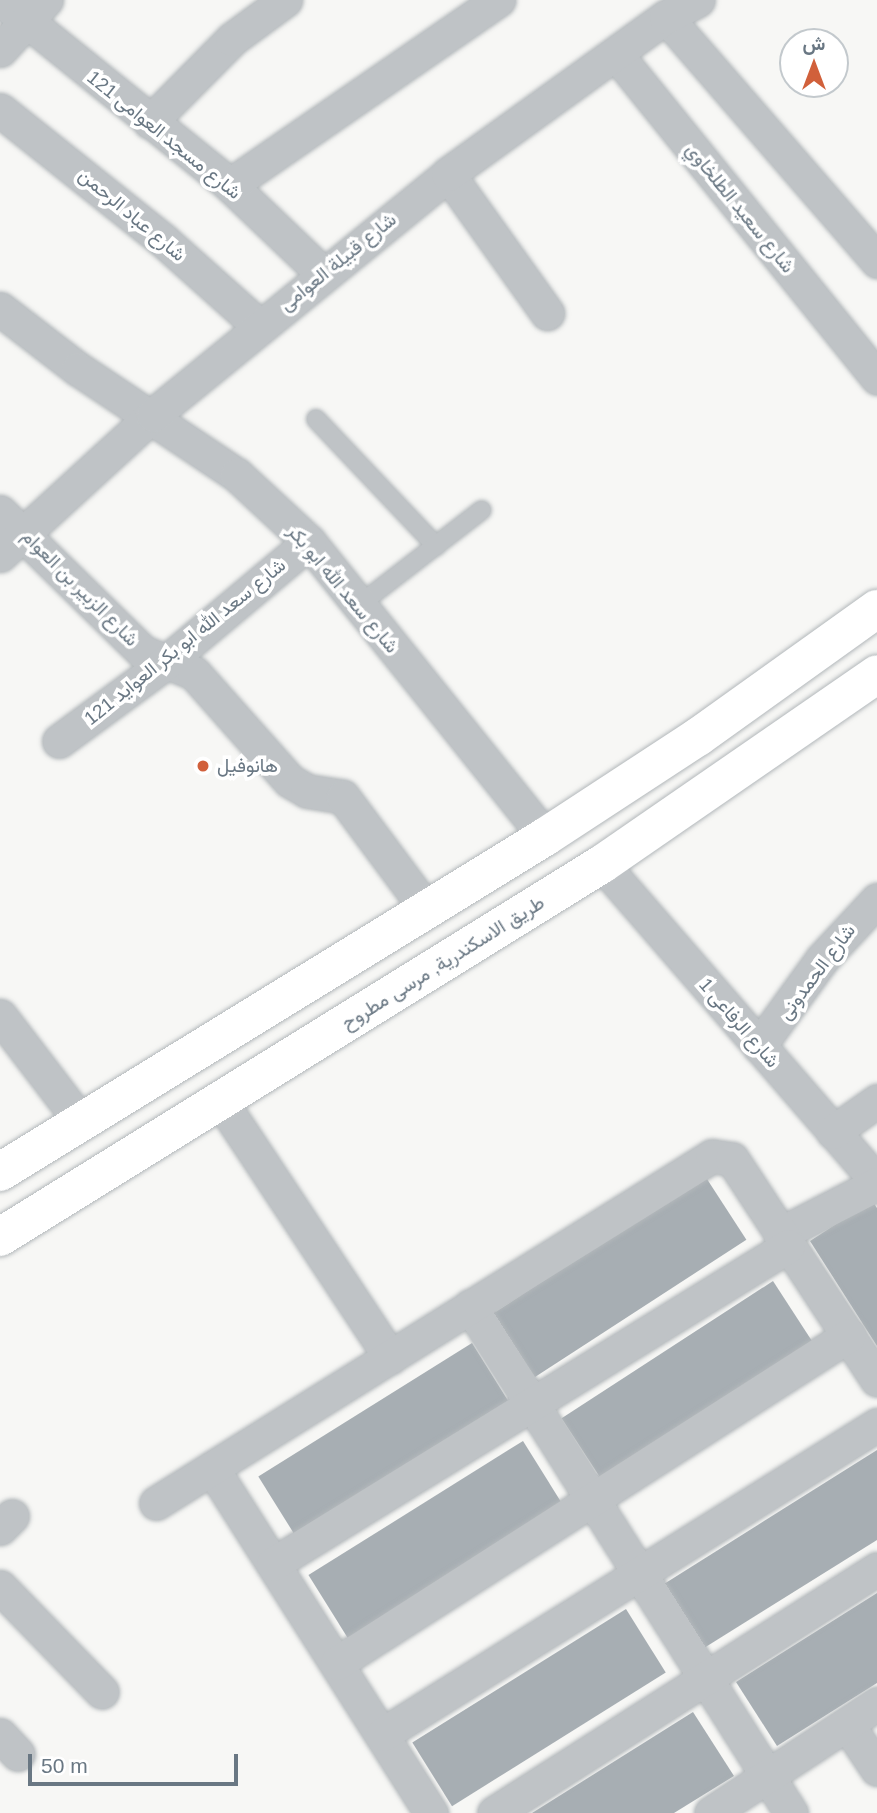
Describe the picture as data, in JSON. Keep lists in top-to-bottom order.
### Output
{
  "streets": {
    "main road": ["طريق الاسكندرية, مرسى مطروح"],
    "street": [
      "شارع مسجد العوامى 121",
      "شارع سعيد الطلخاوي",
      "شارع عباد الرحمن",
      "شارع قبيلة العوامى",
      "شارع الزبير بن العوام",
      "شارع سعد الله ابو بكر",
      "شارع سعد الله ابو بكر العوايد 121",
      "شارع الحمدونى",
      "شارع الرفاعى 1"
    ]
  },
  "crossings": [
    ["شارع مسجد العوامى 121", "شارع قبيلة العوامى"],
    ["شارع سعيد الطلخاوي", "شارع قبيلة العوامى"],
    ["شارع عباد الرحمن", "شارع قبيلة العوامى"],
    ["شارع قبيلة العوامى", "شارع الزبير بن العوام"],
    ["شارع قبيلة العوامى", "شارع سعد الله ابو بكر"],
    ["شارع الزبير بن العوام", "شارع سعد الله ابو بكر العوايد 121"],
    ["شارع سعد الله ابو بكر", "شارع سعد الله ابو بكر العوايد 121"],
    ["طريق الاسكندرية, مرسى مطروح", "شارع الرفاعى 1"],
    ["شارع الحمدونى", "شارع الرفاعى 1"]
  ],
  "places": ["هانوفيل"],
  "scale_bar": "50 m",
  "north": "top"
}
